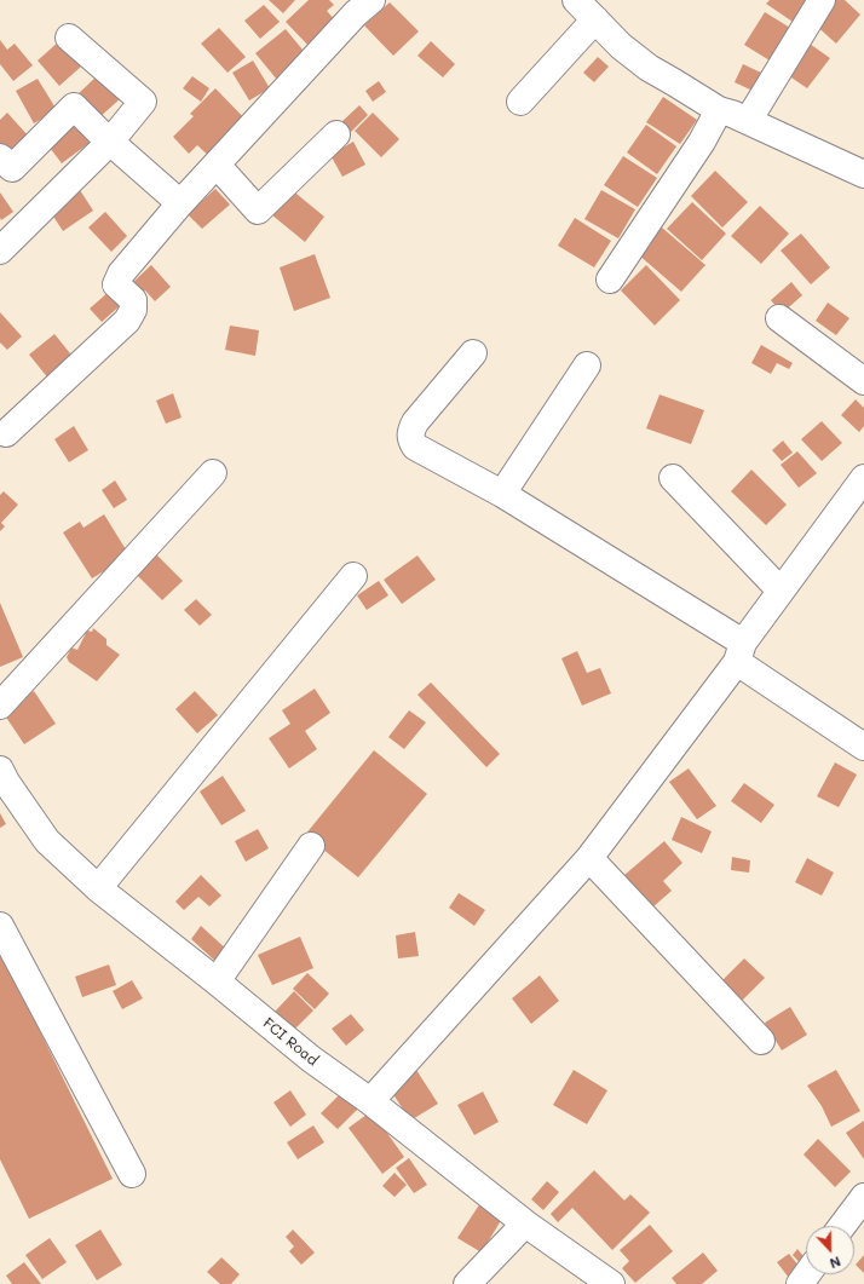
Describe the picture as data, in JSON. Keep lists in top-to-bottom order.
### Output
{
  "streets": {
    "street": ["FCI Road"]
  },
  "north": "bottom"
}
